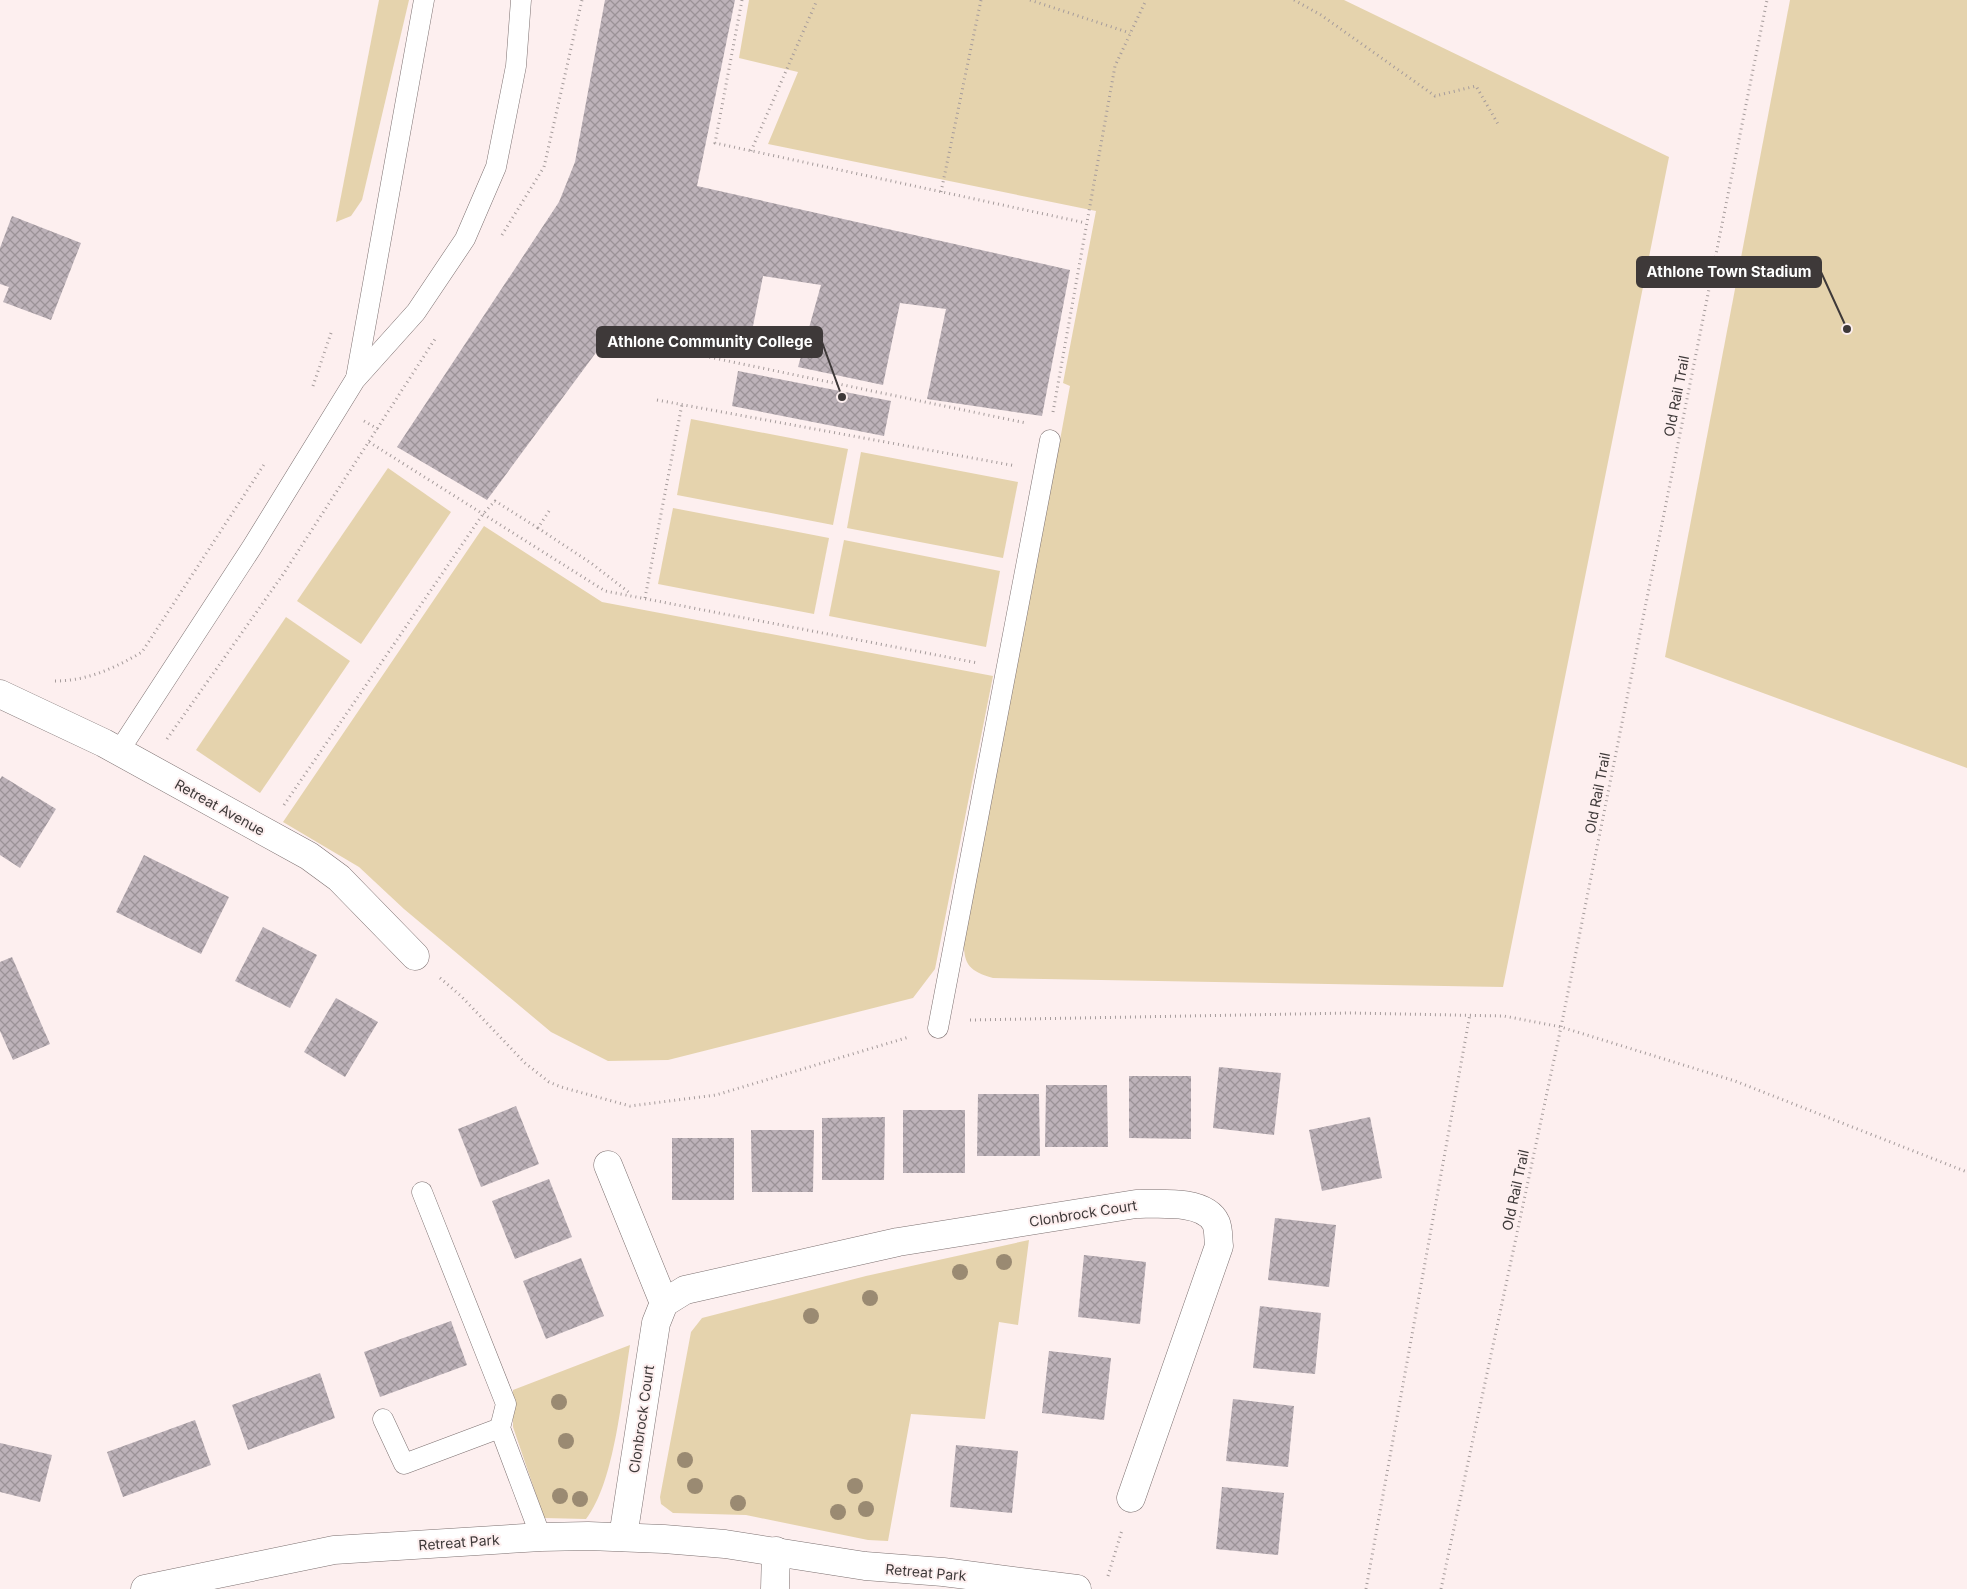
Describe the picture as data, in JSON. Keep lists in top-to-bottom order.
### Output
{
  "streets": {
    "street": ["Retreat Avenue", "Clonbrock Court", "Retreat Park"],
    "path": ["Old Rail Trail"]
  },
  "crossings": [
    ["Clonbrock Court", "Retreat Park"]
  ],
  "places": ["Athlone Town Stadium", "Athlone Community College"]
}
